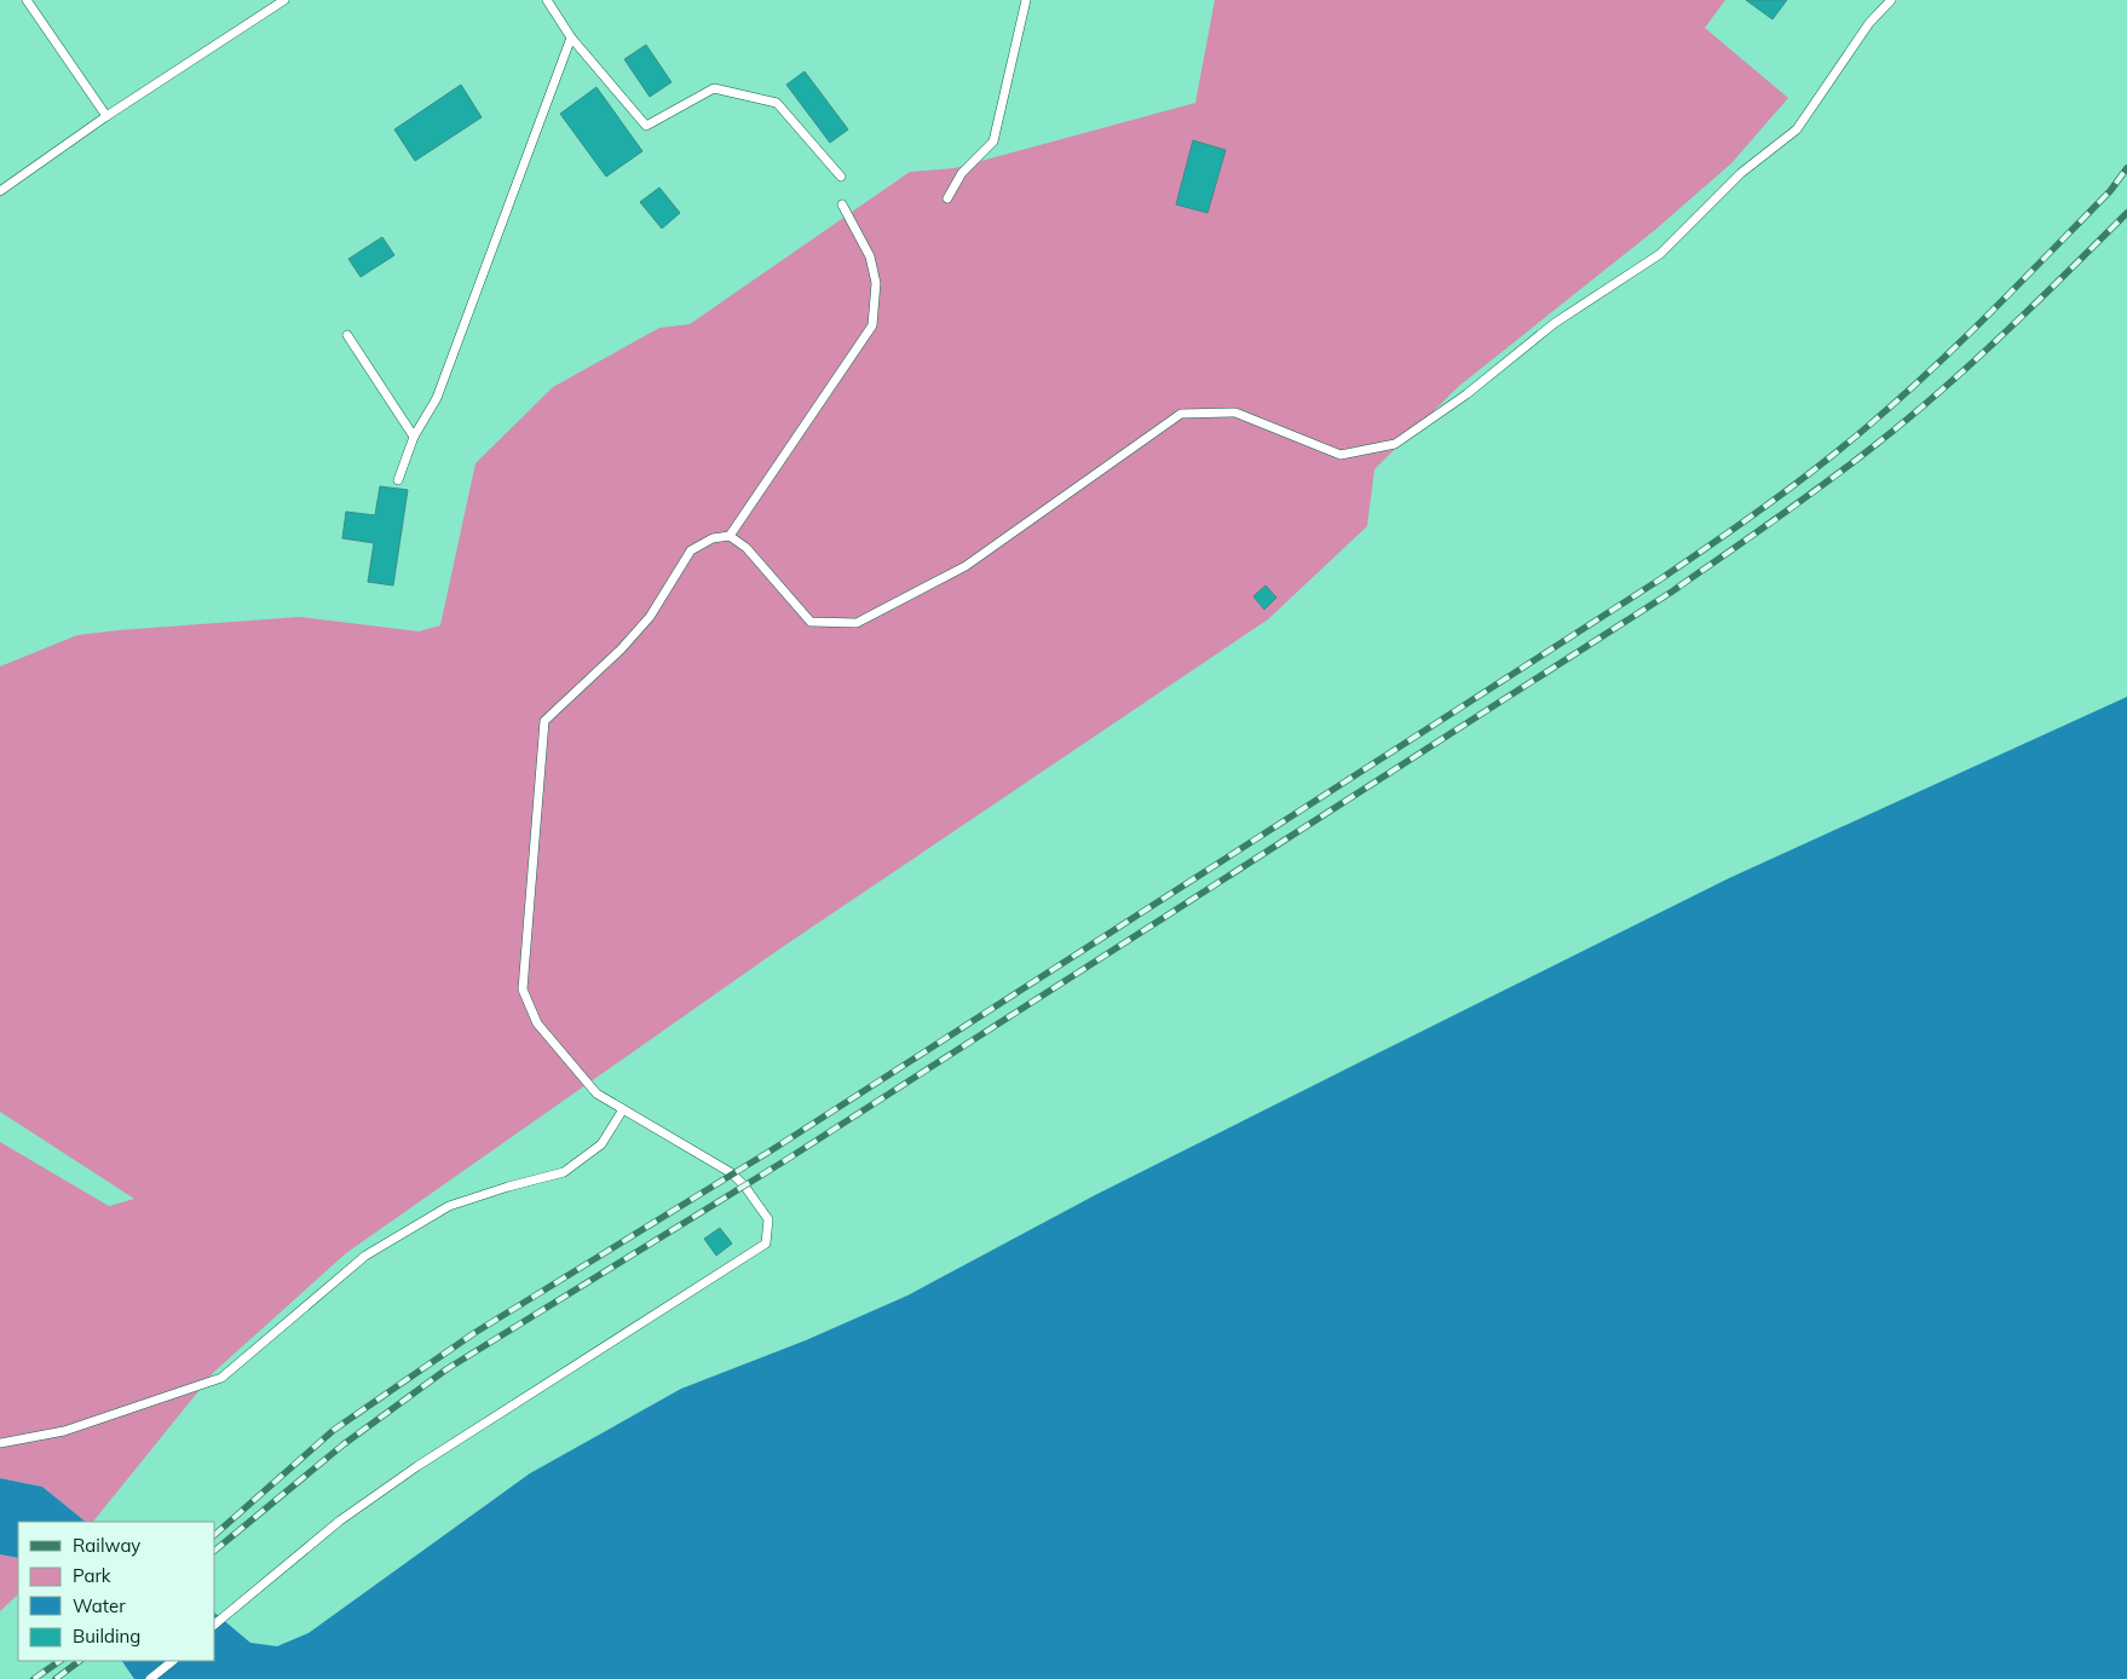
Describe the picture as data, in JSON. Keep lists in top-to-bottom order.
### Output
{
  "legend": [
    "Railway",
    "Park",
    "Water",
    "Building"
  ]
}
